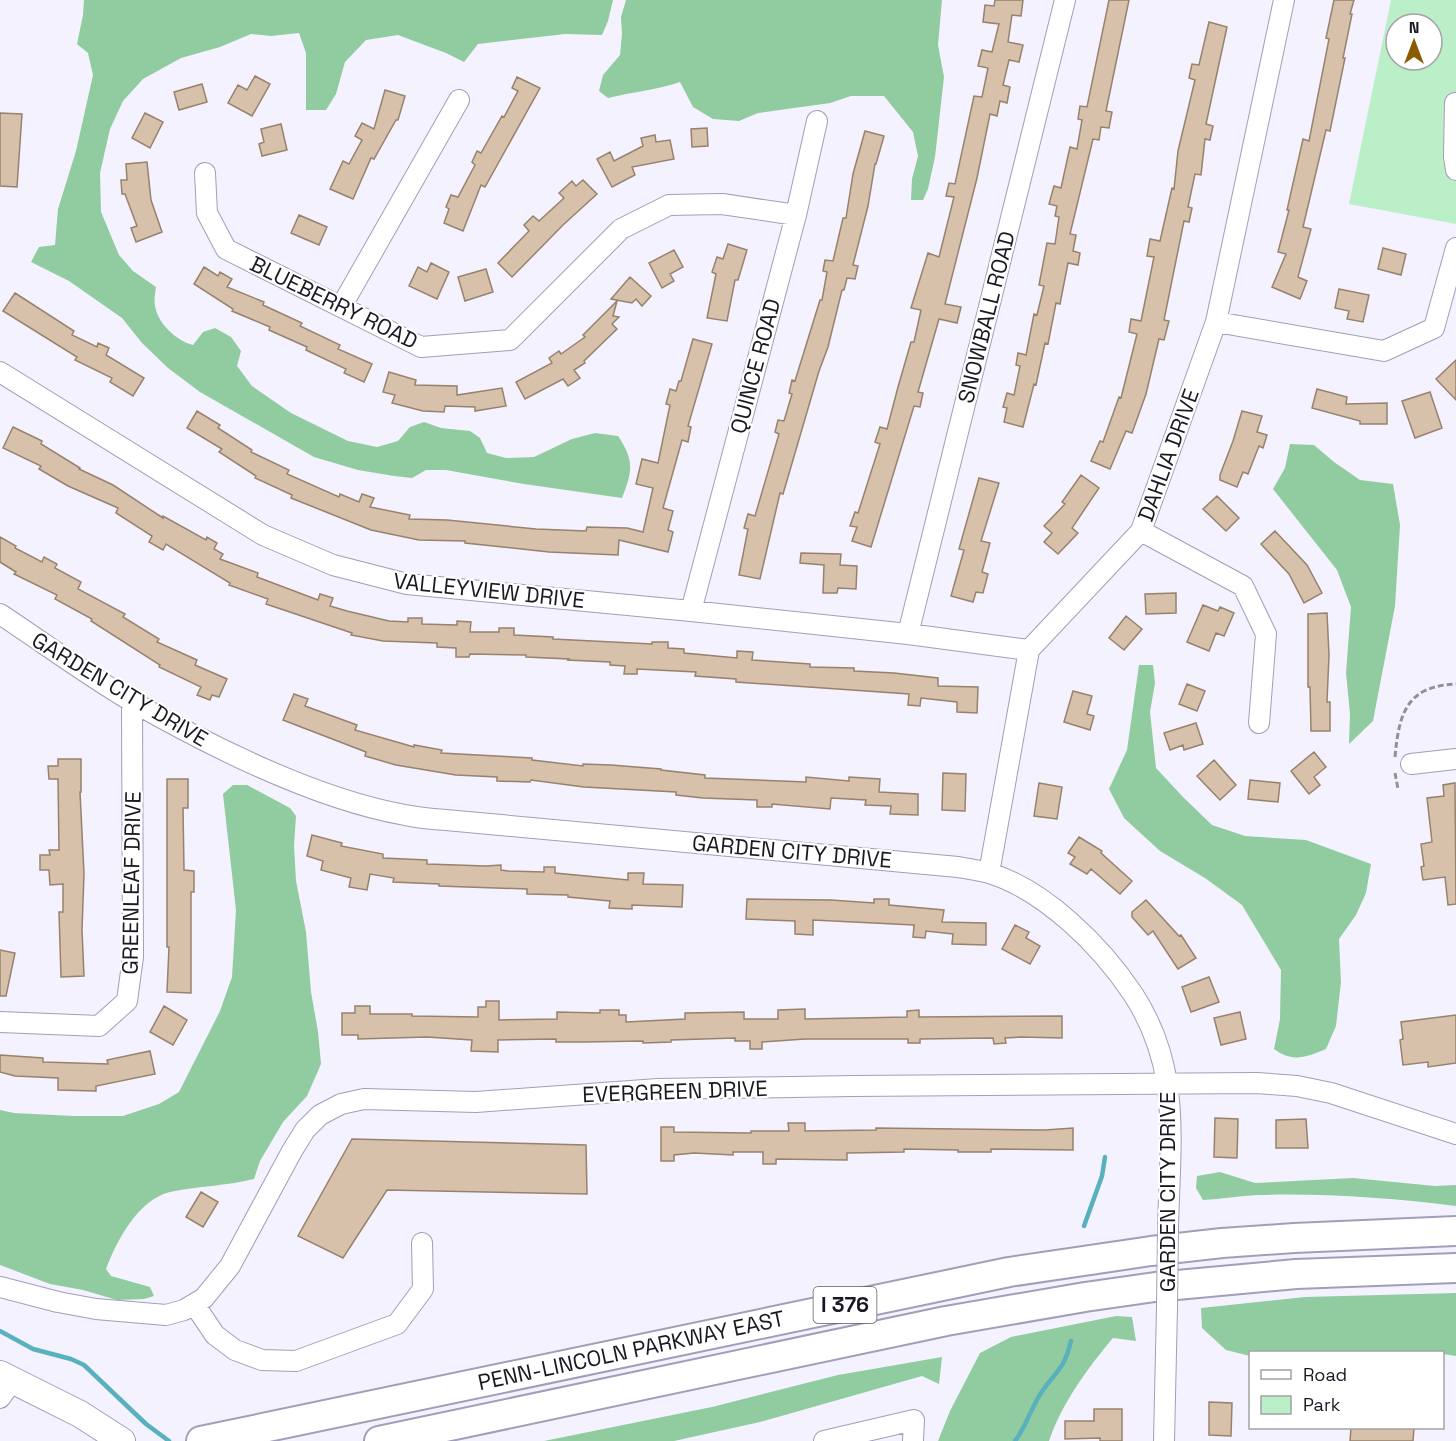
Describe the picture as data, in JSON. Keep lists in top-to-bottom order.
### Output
{
  "streets": {
    "highway": ["I 376", "PENN-LINCOLN PARKWAY EAST"],
    "street": [
      "BLUEBERRY ROAD",
      "SNOWBALL ROAD",
      "QUINCE ROAD",
      "DAHLIA DRIVE",
      "VALLEYVIEW DRIVE",
      "GARDEN CITY DRIVE",
      "GREENLEAF DRIVE",
      "EVERGREEN DRIVE"
    ]
  },
  "crossings": [
    ["BLUEBERRY ROAD", "QUINCE ROAD"],
    ["SNOWBALL ROAD", "VALLEYVIEW DRIVE"],
    ["QUINCE ROAD", "VALLEYVIEW DRIVE"],
    ["DAHLIA DRIVE", "VALLEYVIEW DRIVE"],
    ["GARDEN CITY DRIVE", "GREENLEAF DRIVE"],
    ["GARDEN CITY DRIVE", "EVERGREEN DRIVE"]
  ],
  "legend": ["Road", "Park"],
  "north": "top"
}
